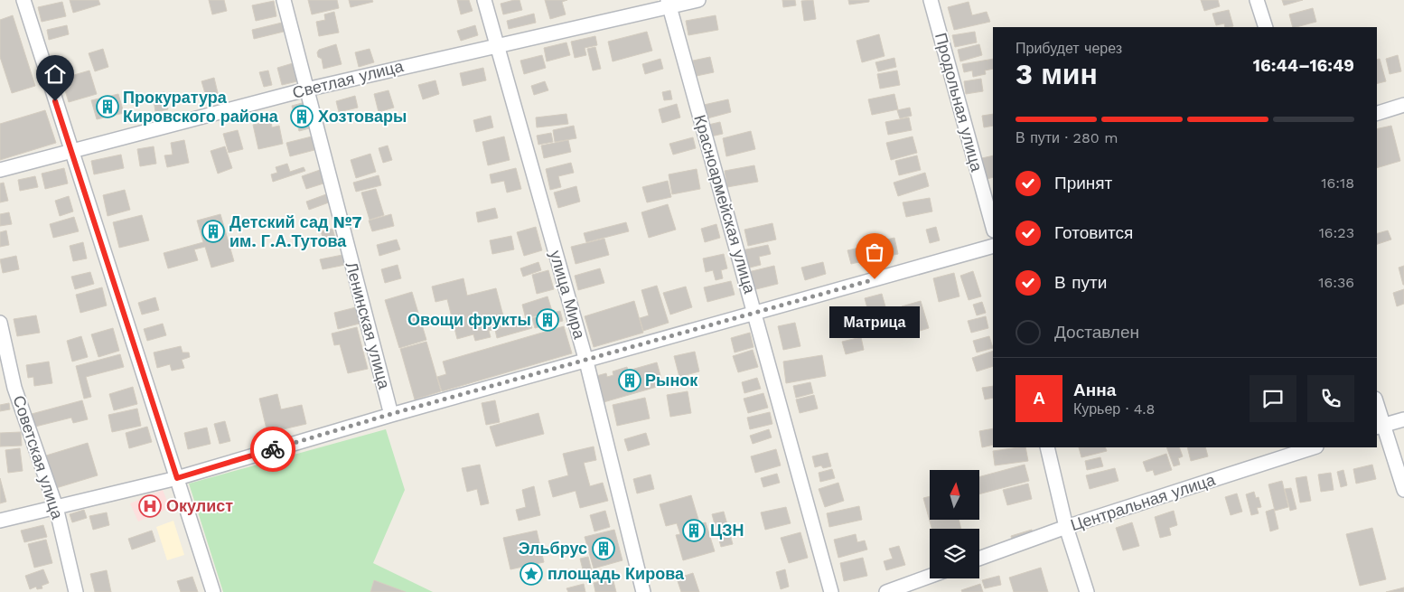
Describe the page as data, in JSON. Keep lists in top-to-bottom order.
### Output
{
  "streets": {
    "street": [
      "Светлая улица",
      "Продольная улица",
      "Красноармейская улица",
      "улица Мира",
      "Ленинская улица",
      "Советская улица",
      "Центральная улица"
    ]
  },
  "crossings": [
    ["Светлая улица", "Красноармейская улица"],
    ["Светлая улица", "улица Мира"],
    ["Светлая улица", "Ленинская улица"]
  ],
  "places": {
    "building": [
      "Прокуратура Кировского района",
      "Хозтовары",
      "Детский сад №7 им. Г.А.Тутова",
      "Овощи фрукты",
      "Рынок",
      "ЦЗН",
      "Эльбрус"
    ],
    "other": ["Матрица"],
    "hospital": ["Окулист"],
    "place": ["площадь Кирова"]
  },
  "north": "top",
  "page": {
    "heading": ["3 мин", "Прибудет через", "16:44–16:49"],
    "panel": ["Анна", "Курьер · 4.8"],
    "bar": "В пути · 280 m",
    "list": [
      ["Принят", "16:18"],
      ["Готовится", "16:23"],
      ["В пути", "16:36"],
      "Доставлен"
    ],
    "bubble": "Матрица",
    "round": "А"
  }
}
